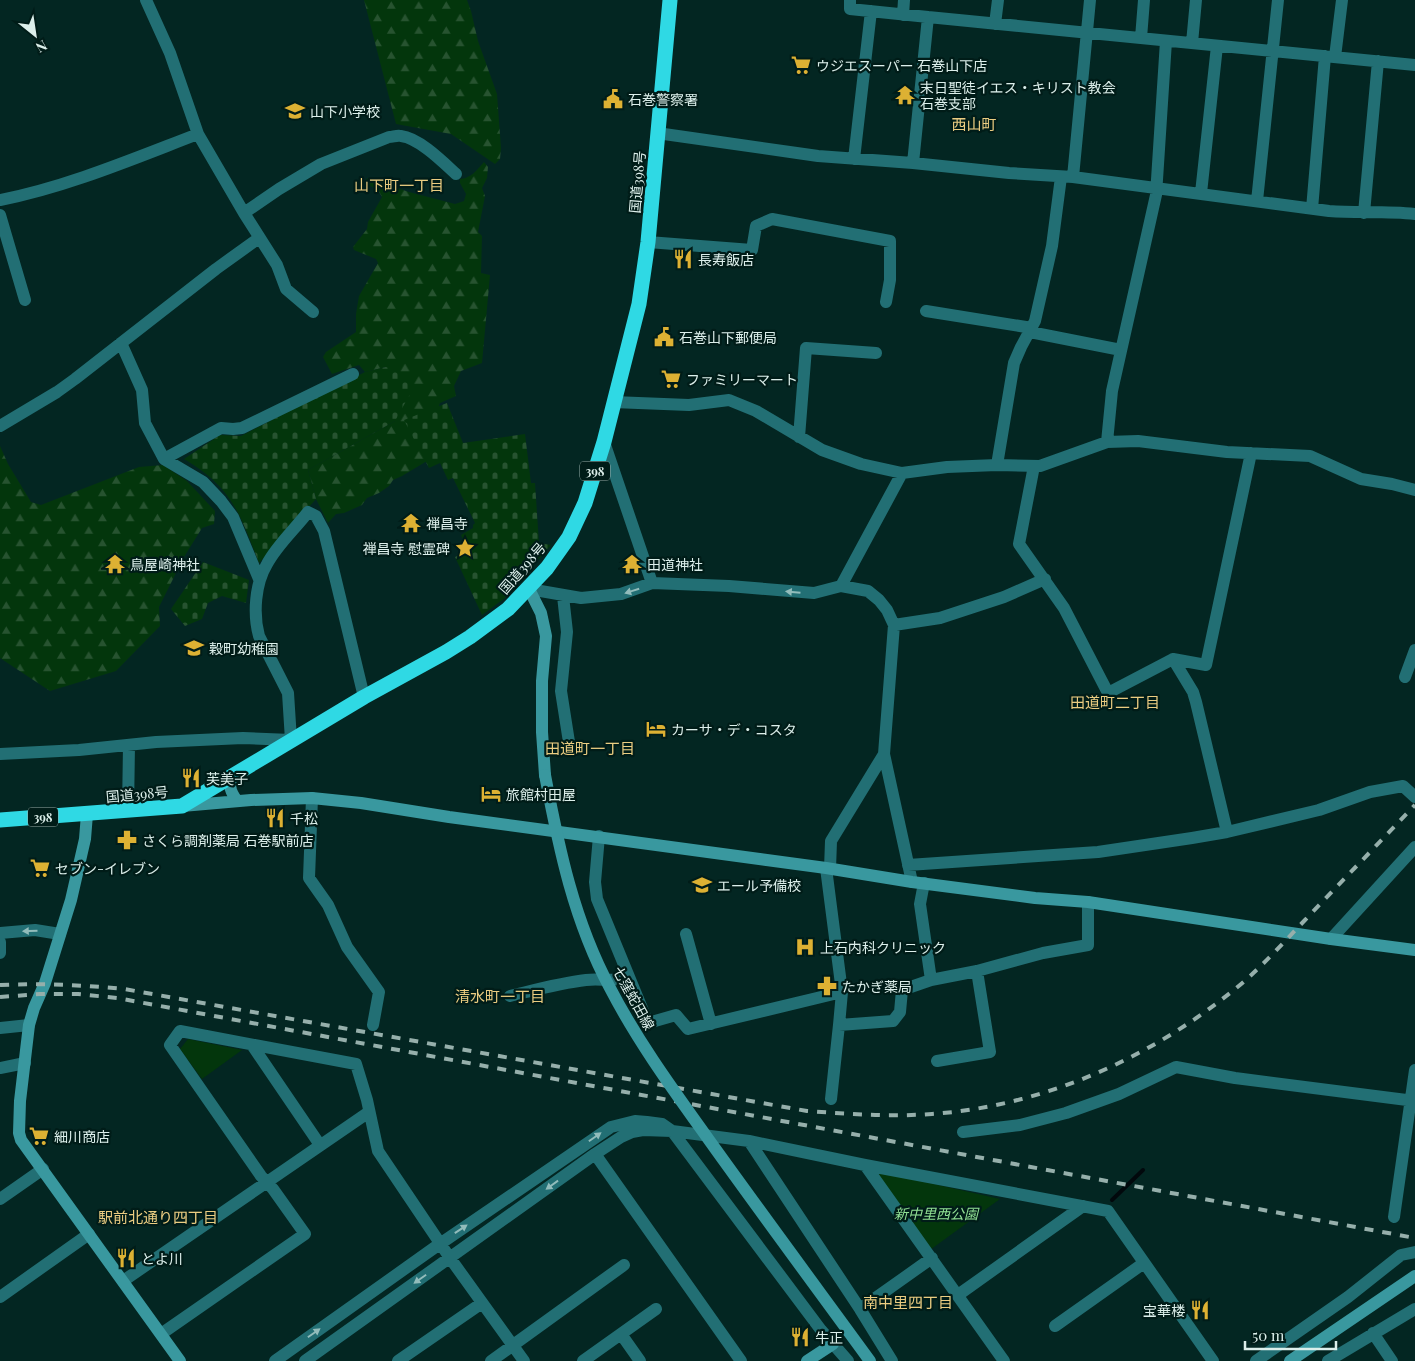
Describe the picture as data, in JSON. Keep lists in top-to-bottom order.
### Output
{
  "streets": {
    "highway": ["国道398号", "398"],
    "street": ["七窪蛇田線"]
  },
  "crossings": [
    ["国道398号", "七窪蛇田線"]
  ],
  "districts": [
    "西山町",
    "山下町一丁目",
    "田道町二丁目",
    "田道町一丁目",
    "清水町一丁目",
    "駅前北通り四丁目",
    "南中里四丁目"
  ],
  "parks": ["新中里西公園"],
  "places": {
    "supermarket": [
      "ウジエスーパー 石巻山下店",
      "ファミリーマート",
      "セブン-イレブン",
      "細川商店"
    ],
    "temple": [
      "末日聖徒イエス・キリスト教会 石巻支部",
      "禅昌寺",
      "鳥屋崎神社",
      "田道神社"
    ],
    "public building": ["石巻警察署", "石巻山下郵便局"],
    "school or university": ["山下小学校", "穀町幼稚園", "エール予備校"],
    "restaurant": [
      "長寿飯店",
      "芙美子",
      "千松",
      "とよ川",
      "宝華楼",
      "牛正"
    ],
    "place": ["禅昌寺 慰霊碑"],
    "hotel": ["カーサ・デ・コスタ", "旅館村田屋"],
    "pharmacy": ["さくら調剤薬局 石巻駅前店", "たかぎ薬局"],
    "hospital": ["上石内科クリニック"]
  },
  "scale_bar": "50 m",
  "north": "bottom right"
}
